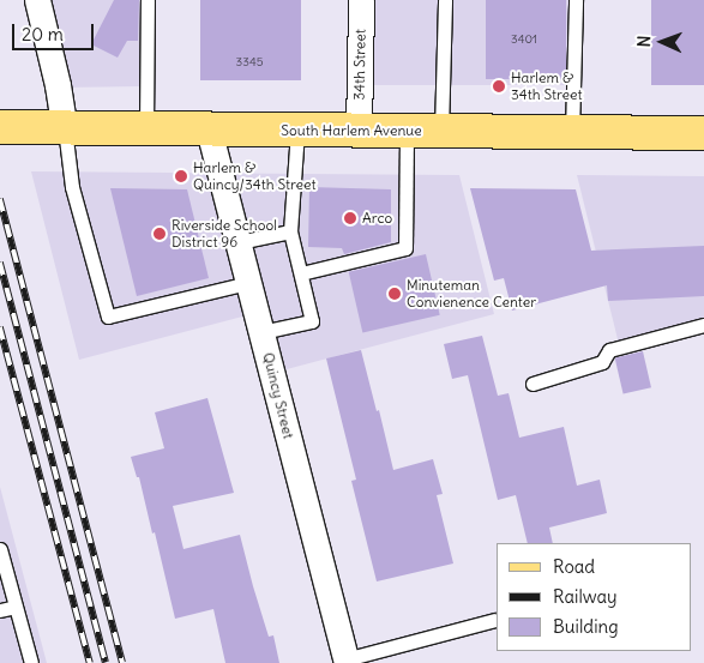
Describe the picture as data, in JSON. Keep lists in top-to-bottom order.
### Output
{
  "streets": {
    "main road": ["South Harlem Avenue"],
    "street": ["34th Street", "Quincy Street"]
  },
  "crossings": [
    ["34th Street", "South Harlem Avenue"],
    ["South Harlem Avenue", "Quincy Street"]
  ],
  "places": [
    "Harlem & 34th Street",
    "Harlem & Quincy/34th Street",
    "Arco",
    "Riverside School District 96",
    "Minuteman Convienence Center"
  ],
  "house_numbers": ["3401", "3345"],
  "legend": ["Road", "Railway", "Building"],
  "scale_bar": "20 m",
  "north": "left"
}
